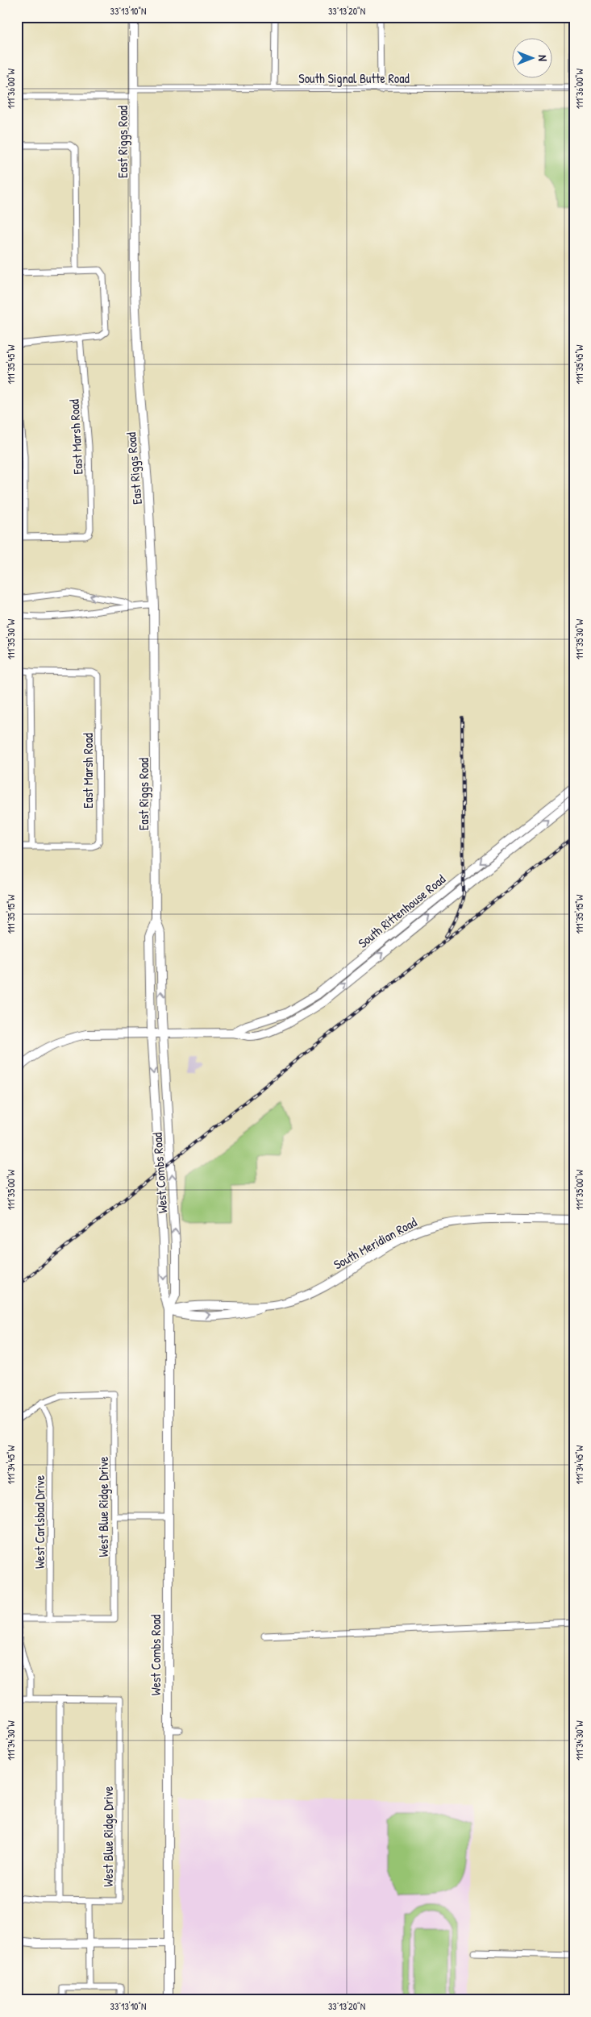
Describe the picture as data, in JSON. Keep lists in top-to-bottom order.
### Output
{
  "streets": {
    "main road": [
      "East Riggs Road",
      "South Rittenhouse Road",
      "West Combs Road",
      "South Meridian Road"
    ],
    "street": [
      "South Signal Butte Road",
      "East Marsh Road",
      "West Blue Ridge Drive",
      "West Carlsbad Drive"
    ]
  },
  "crossings": [
    ["South Signal Butte Road", "East Riggs Road"],
    ["East Riggs Road", "South Rittenhouse Road"],
    ["East Riggs Road", "West Combs Road"],
    ["South Rittenhouse Road", "West Combs Road"],
    ["West Combs Road", "South Meridian Road"],
    ["West Blue Ridge Drive", "West Carlsbad Drive"]
  ],
  "north": "right",
  "coordinates": [
    "33°13'10\"N",
    "33°13'20\"N",
    "111°36'00\"W",
    "111°35'45\"W",
    "111°35'30\"W",
    "111°35'15\"W",
    "111°35'00\"W",
    "111°34'45\"W",
    "111°34'30\"W"
  ]
}
